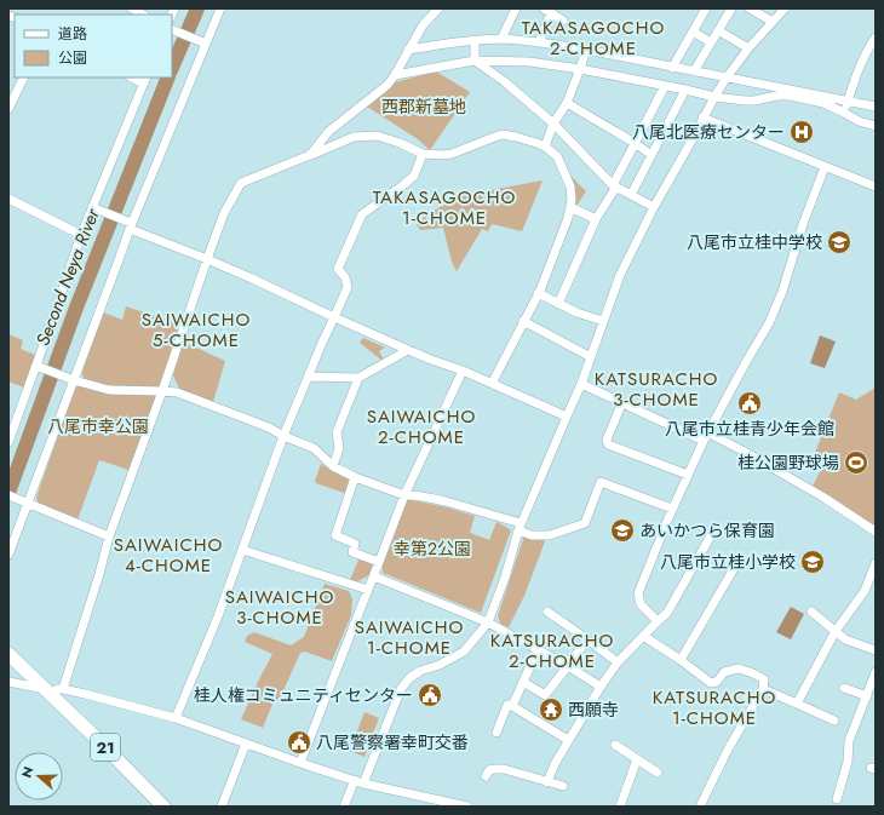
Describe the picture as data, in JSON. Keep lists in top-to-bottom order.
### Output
{
  "streets": {
    "main road": ["21"]
  },
  "districts": [
    "TAKASAGOCHO 2-CHOME",
    "TAKASAGOCHO 1-CHOME",
    "SAIWAICHO 5-CHOME",
    "KATSURACHO 3-CHOME",
    "SAIWAICHO 2-CHOME",
    "SAIWAICHO 4-CHOME",
    "SAIWAICHO 3-CHOME",
    "SAIWAICHO 1-CHOME",
    "KATSURACHO 2-CHOME",
    "KATSURACHO 1-CHOME"
  ],
  "water": ["Second Neya River"],
  "parks": ["西郡新墓地", "八尾市幸公園", "幸第2公園"],
  "places": {
    "hospital": ["八尾北医療センター"],
    "school or university": ["八尾市立桂中学校", "あいかつら保育園", "八尾市立桂小学校"],
    "public building": ["八尾市立桂青少年会館", "桂人権コミュニティセンター", "八尾警察署幸町交番"],
    "sports": ["桂公園野球場"],
    "temple": ["西願寺"]
  },
  "legend": ["道路", "公園"],
  "north": "left"
}
